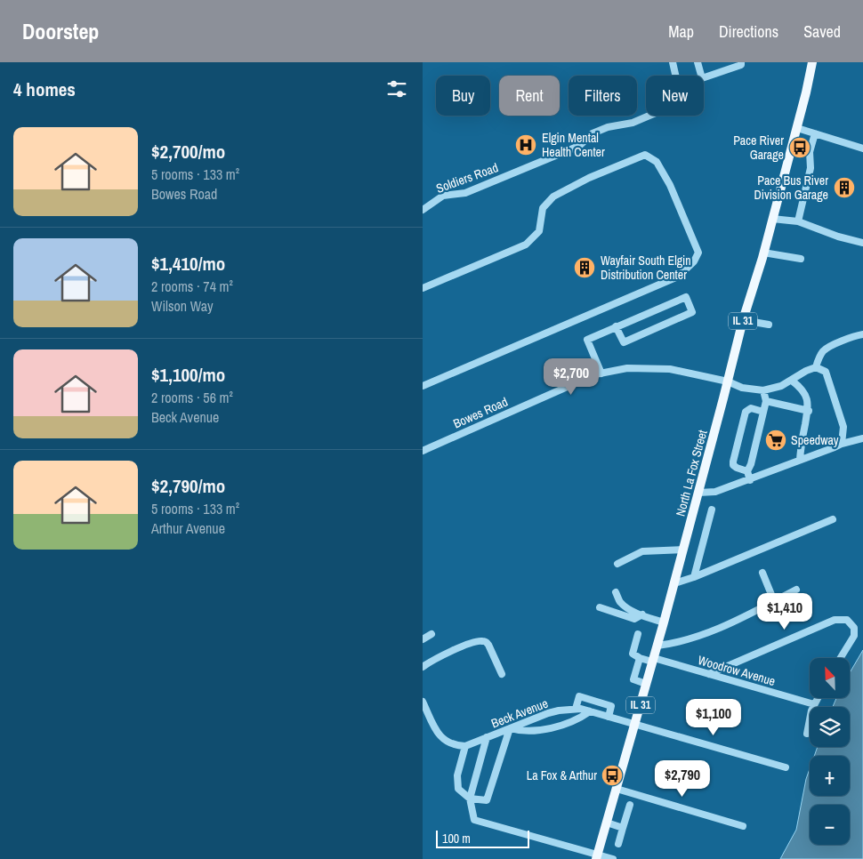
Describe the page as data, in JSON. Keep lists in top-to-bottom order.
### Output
{
  "streets": {
    "main road": ["IL 31", "North La Fox Street"],
    "street": [
      "Soldiers Road",
      "Bowes Road",
      "Woodrow Avenue",
      "Beck Avenue"
    ]
  },
  "crossings": [
    ["Bowes Road", "North La Fox Street"],
    ["North La Fox Street", "Woodrow Avenue"],
    ["North La Fox Street", "Beck Avenue"]
  ],
  "places": {
    "hospital": ["Elgin Mental Health Center"],
    "bus stop": ["Pace River Garage", "La Fox & Arthur"],
    "building": ["Pace Bus River Division Garage", "Wayfair South Elgin Distribution Center"],
    "supermarket": ["Speedway"]
  },
  "scale_bar": "100 m",
  "north": "top left",
  "page": {
    "header": "Doorstep",
    "nav": ["Map", "Directions", "Saved"],
    "heading": "4 homes",
    "chip": [
      "Buy",
      "Rent",
      "Filters",
      "New"
    ],
    "list": [
      {
        "name": "$2,700/mo",
        "note": "5 rooms · 133 m² · Bowes Road"
      },
      {
        "name": "$1,410/mo",
        "note": "2 rooms · 74 m² · Wilson Way"
      },
      {
        "name": "$1,100/mo",
        "note": "2 rooms · 56 m² · Beck Avenue"
      },
      {
        "name": "$2,790/mo",
        "note": "5 rooms · 133 m² · Arthur Avenue"
      }
    ],
    "price": [
      "$2,700",
      "$1,410",
      "$1,100",
      "$2,790"
    ],
    "map_buttons": ["+", "−"],
    "scale": "100 m"
  }
}
